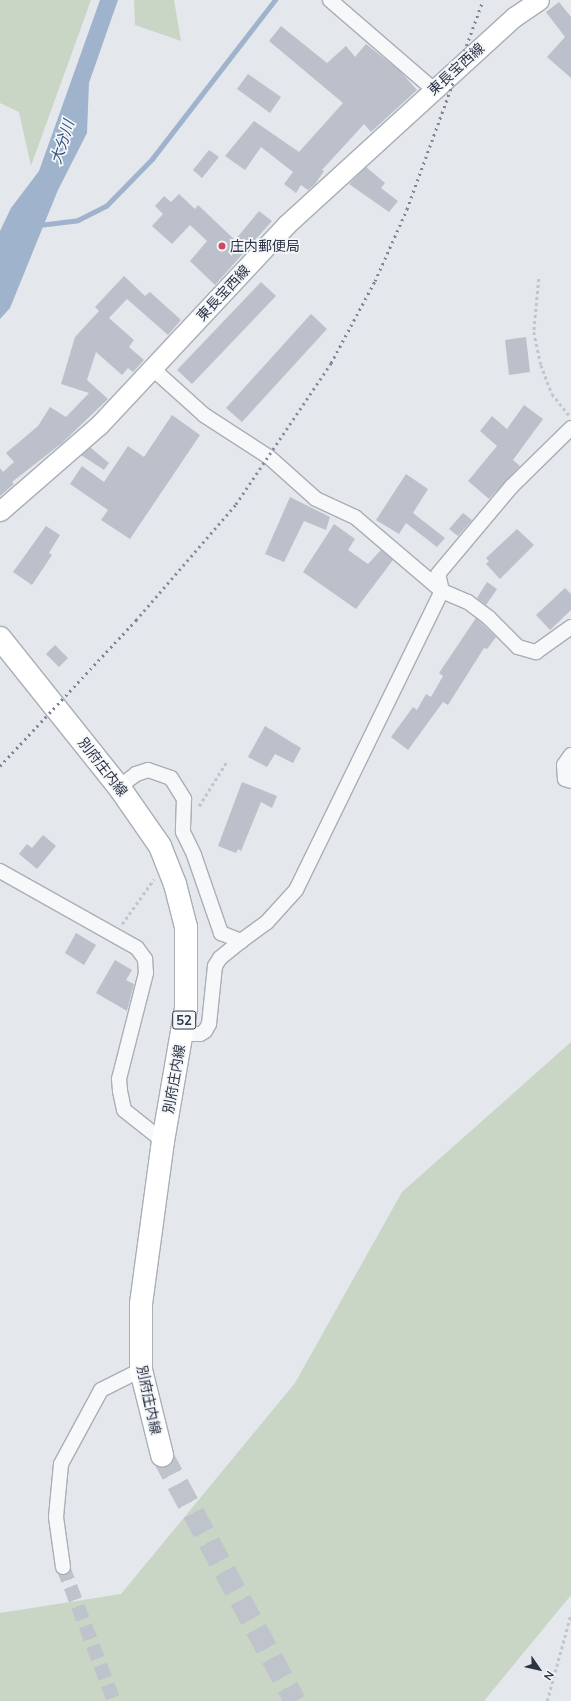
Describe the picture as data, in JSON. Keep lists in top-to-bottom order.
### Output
{
  "streets": {
    "main road": ["東長宝西線", "別府庄内線", "52"]
  },
  "water": ["大分川"],
  "places": ["庄内郵便局"],
  "north": "bottom right"
}
